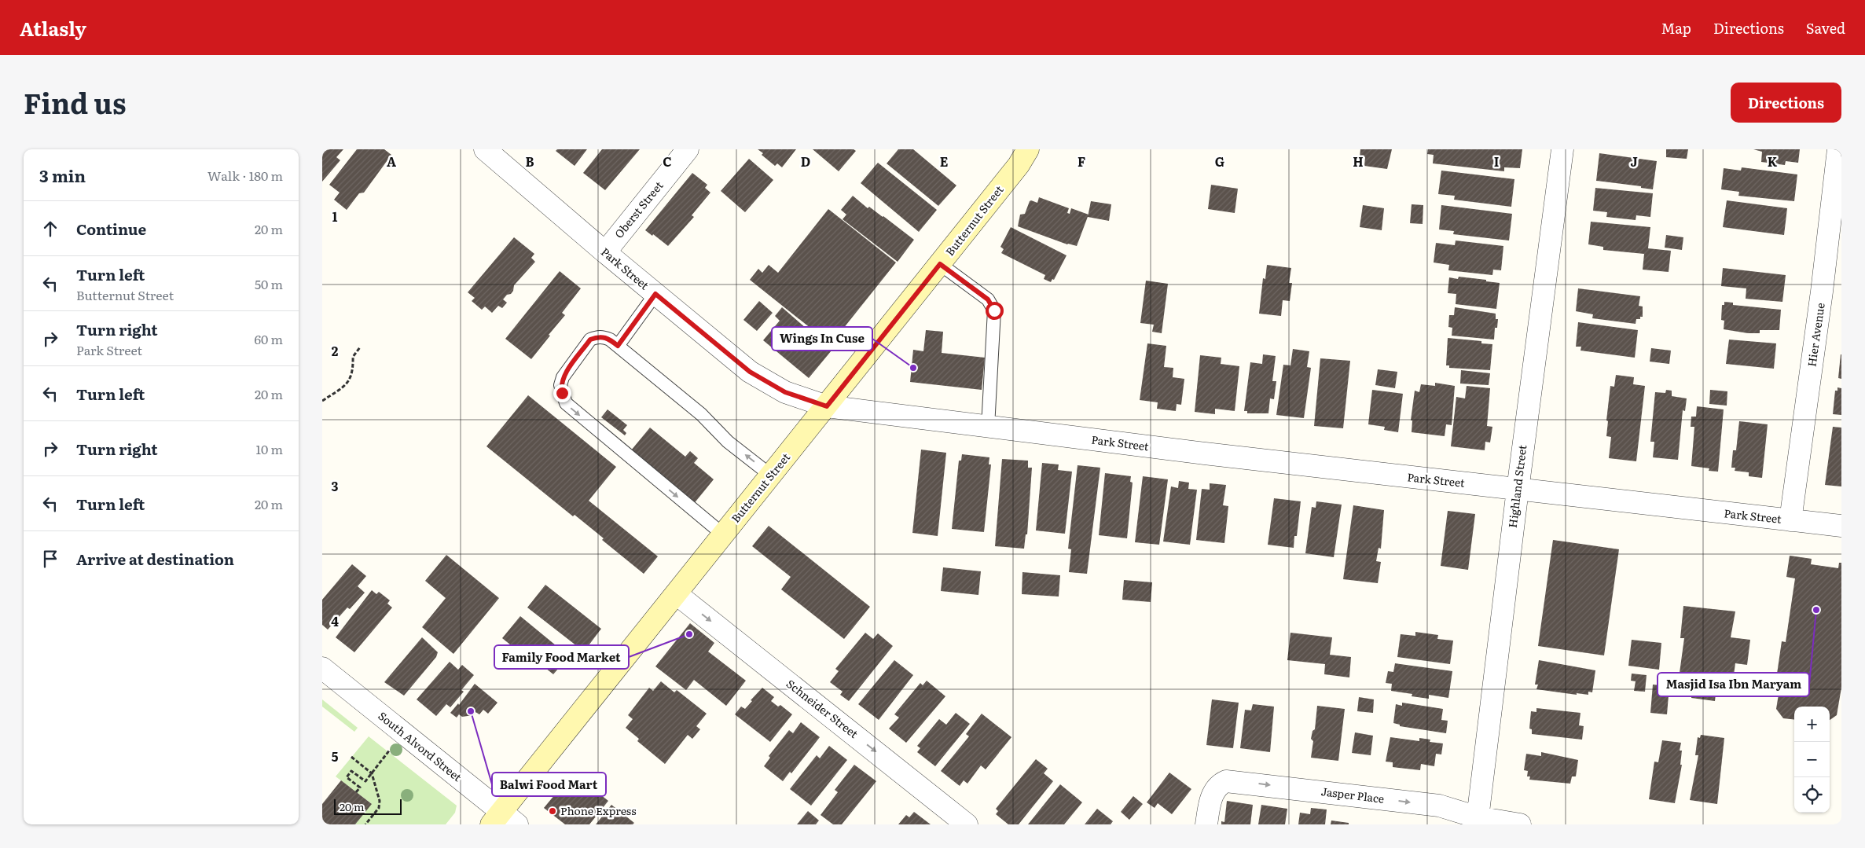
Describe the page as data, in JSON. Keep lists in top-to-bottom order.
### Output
{
  "streets": {
    "street": [
      "Oberst Street",
      "Butternut Street",
      "Park Street",
      "Hier Avenue",
      "Highland Street",
      "Schneider Street",
      "South Alvord Street",
      "Jasper Place"
    ]
  },
  "crossings": [
    ["Oberst Street", "Park Street"],
    ["Butternut Street", "Park Street"],
    ["Butternut Street", "Schneider Street"],
    ["Butternut Street", "South Alvord Street"],
    ["Park Street", "Hier Avenue"],
    ["Park Street", "Highland Street"],
    ["Highland Street", "Jasper Place"]
  ],
  "one_way": ["Schneider Street", "Jasper Place"],
  "places": [
    "Wings In Cuse",
    "Masjid Isa Ibn Maryam",
    "Family Food Market",
    "Balwi Food Mart",
    "Phone Express"
  ],
  "scale_bar": "20 m",
  "page": {
    "header": "Atlasly",
    "nav": ["Map", "Directions", "Saved"],
    "title": "Find us",
    "buttons": "Directions",
    "heading": ["3 min", "Walk · 180 m"],
    "list": [
      ["Continue", "20 m"],
      ["Turn left", "Butternut Street", "50 m"],
      ["Turn right", "Park Street", "60 m"],
      ["Turn left", "20 m"],
      ["Turn right", "10 m"],
      ["Turn left", "20 m"],
      "Arrive at destination"
    ],
    "map_buttons": ["+", "−"],
    "scale": "20 m"
  },
  "grid": {
    "columns": [
      "A",
      "B",
      "C",
      "D",
      "E",
      "F",
      "G",
      "H",
      "I",
      "J",
      "K"
    ],
    "rows": [
      "1",
      "2",
      "3",
      "4",
      "5"
    ]
  }
}
